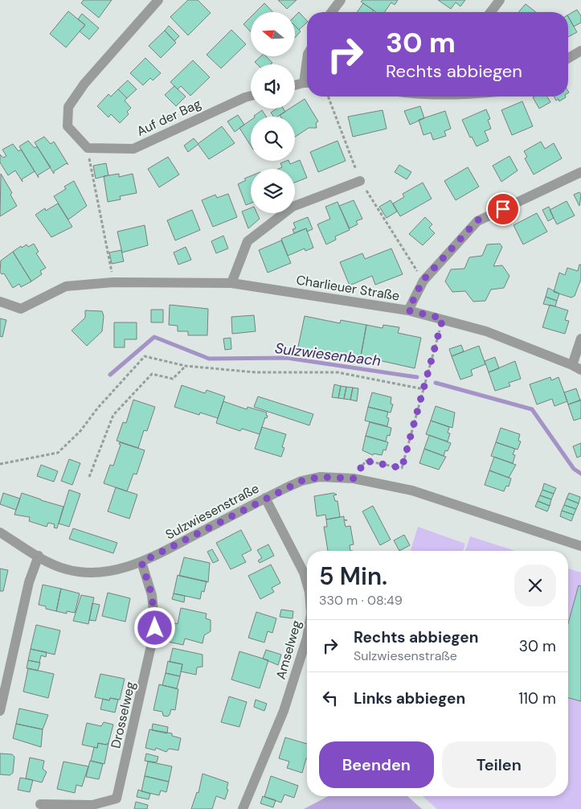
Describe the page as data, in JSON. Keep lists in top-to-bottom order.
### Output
{
  "streets": {
    "street": [
      "Auf der Bag",
      "Charlieuer Straße",
      "Sulzwiesenstraße",
      "Amselweg",
      "Drosselweg"
    ]
  },
  "crossings": [
    ["Sulzwiesenstraße", "Amselweg"],
    ["Sulzwiesenstraße", "Drosselweg"]
  ],
  "water": ["Sulzwiesenbach"],
  "north": "left",
  "page": {
    "turn": ["30 m", "Rechts abbiegen"],
    "heading": ["5 Min.", "330 m · 08:49"],
    "list": [
      {
        "name": "Rechts abbiegen",
        "note": "Sulzwiesenstraße",
        "value": "30 m"
      },
      {
        "name": "Links abbiegen",
        "value": "110 m"
      }
    ],
    "buttons": ["Beenden", "Teilen"]
  }
}
